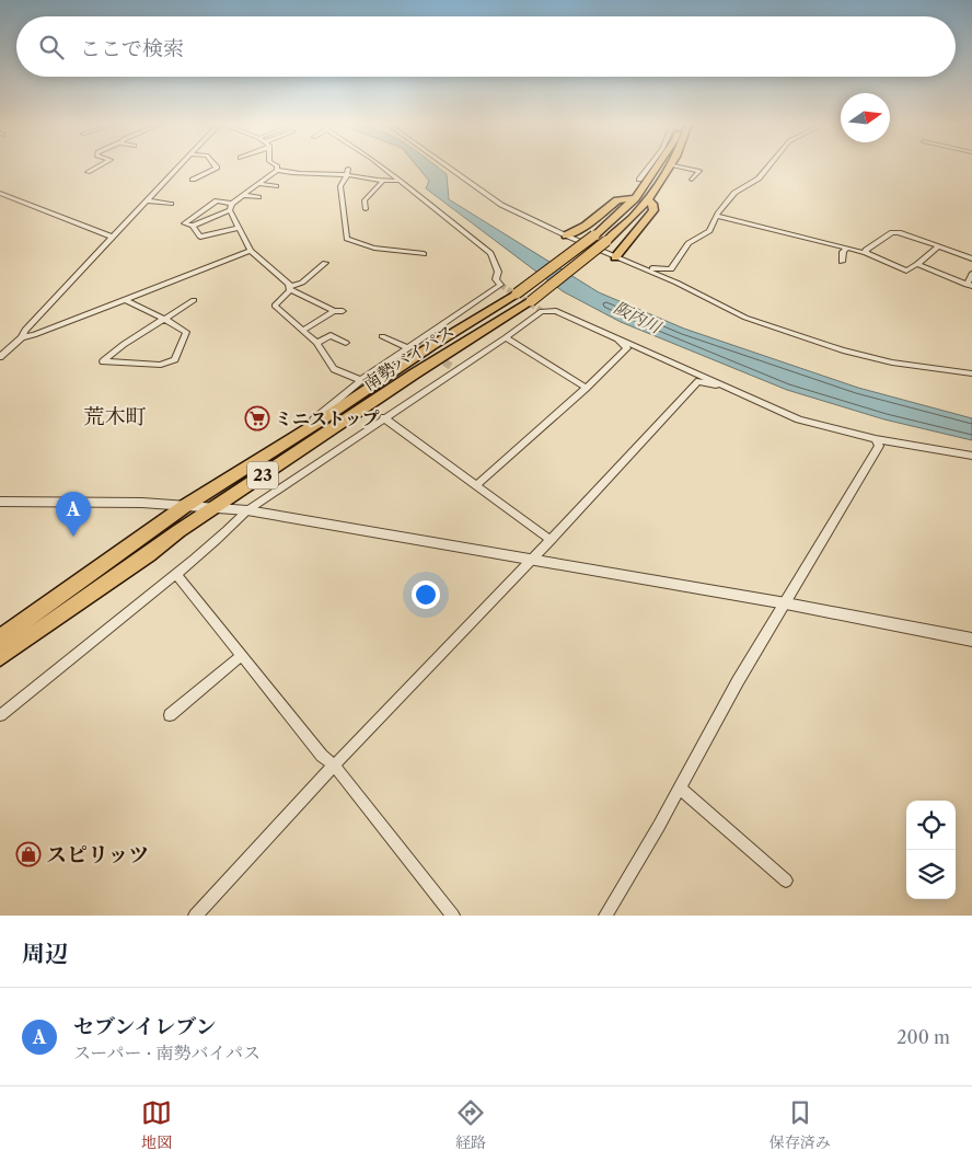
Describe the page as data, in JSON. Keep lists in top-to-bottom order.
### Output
{
  "streets": {
    "highway": ["南勢バイパス", "23"]
  },
  "districts": ["荒木町"],
  "water": ["阪内川"],
  "places": {
    "supermarket": ["ミニストップ"],
    "shop": ["スピリッツ"]
  },
  "north": "right",
  "page": {
    "search": "ここで検索",
    "pins": "A",
    "heading": "周辺",
    "list": [
      {
        "mark": "A",
        "name": "セブンイレブン",
        "note": "スーパー · 南勢バイパス",
        "value": "200 m"
      }
    ],
    "nav": ["地図", "経路", "保存済み"]
  }
}
